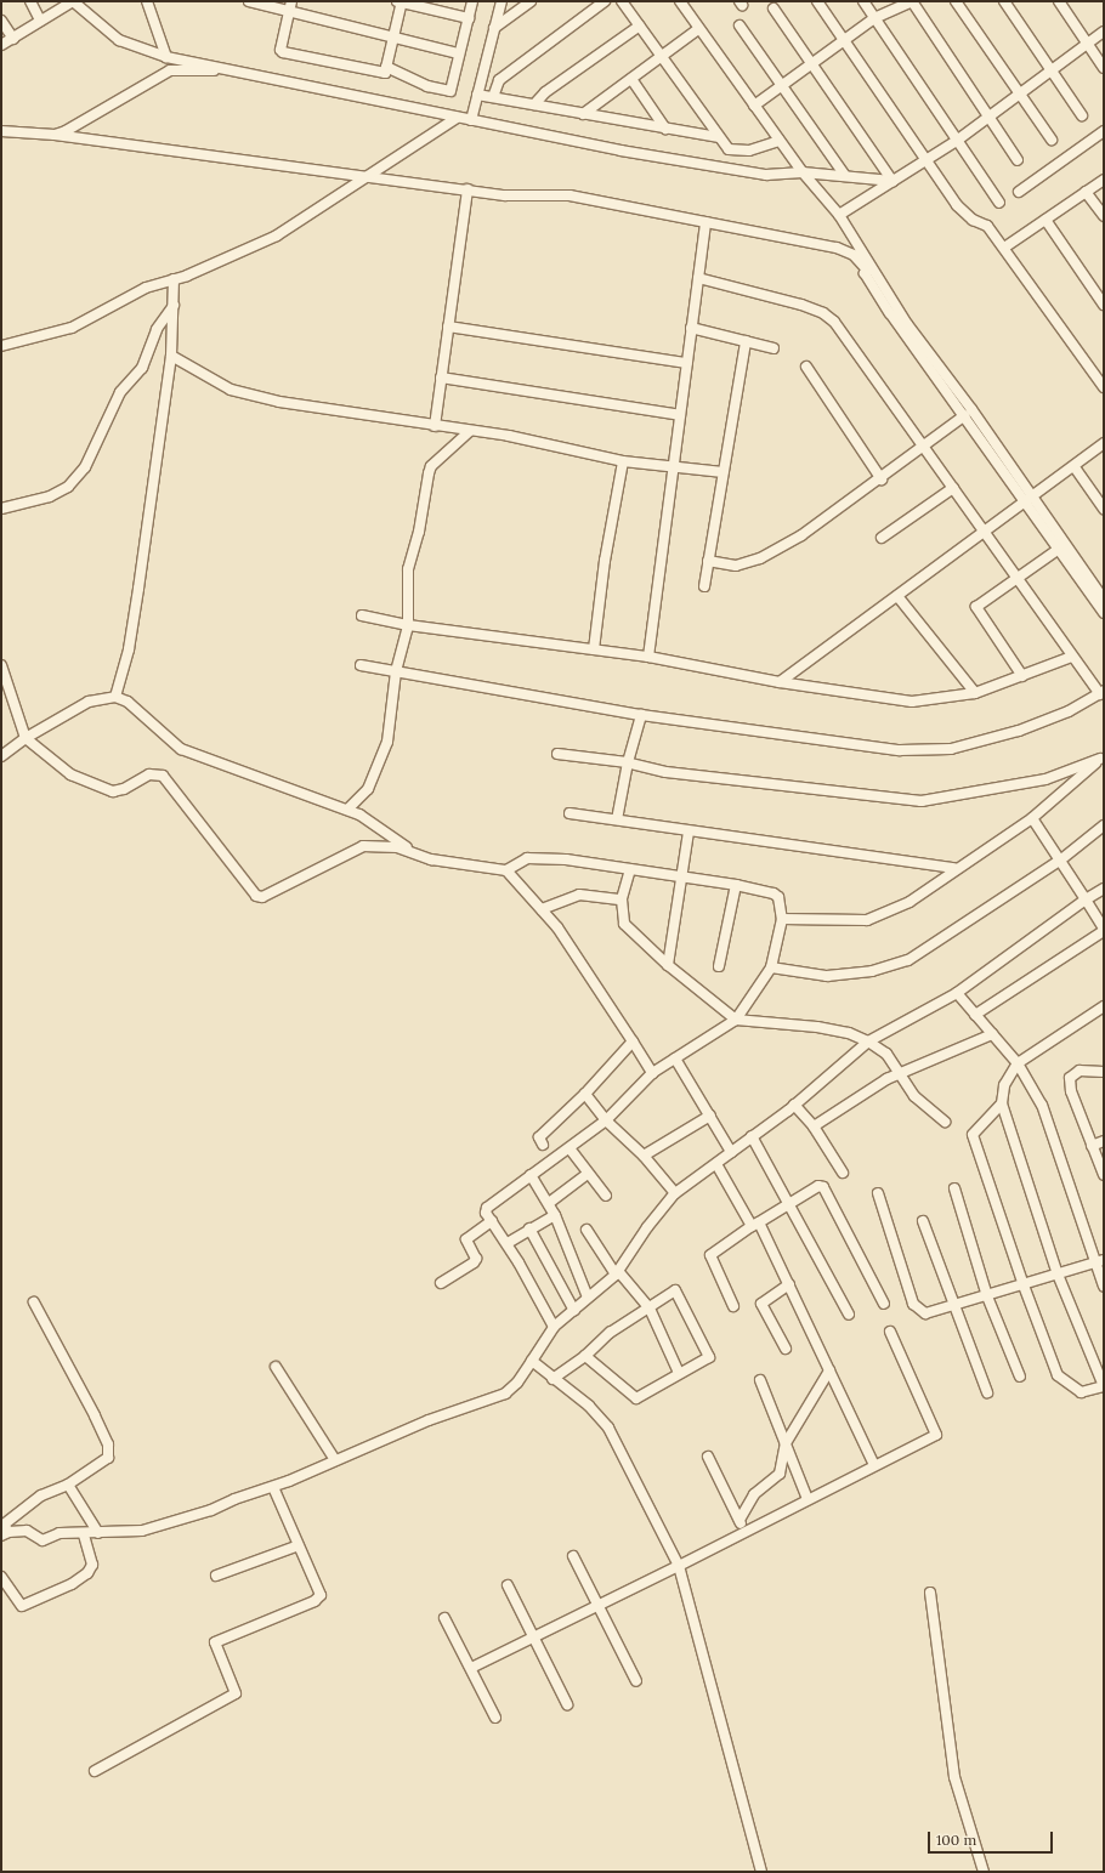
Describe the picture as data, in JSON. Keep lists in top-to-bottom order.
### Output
{
  "scale_bar": "100 m"
}
